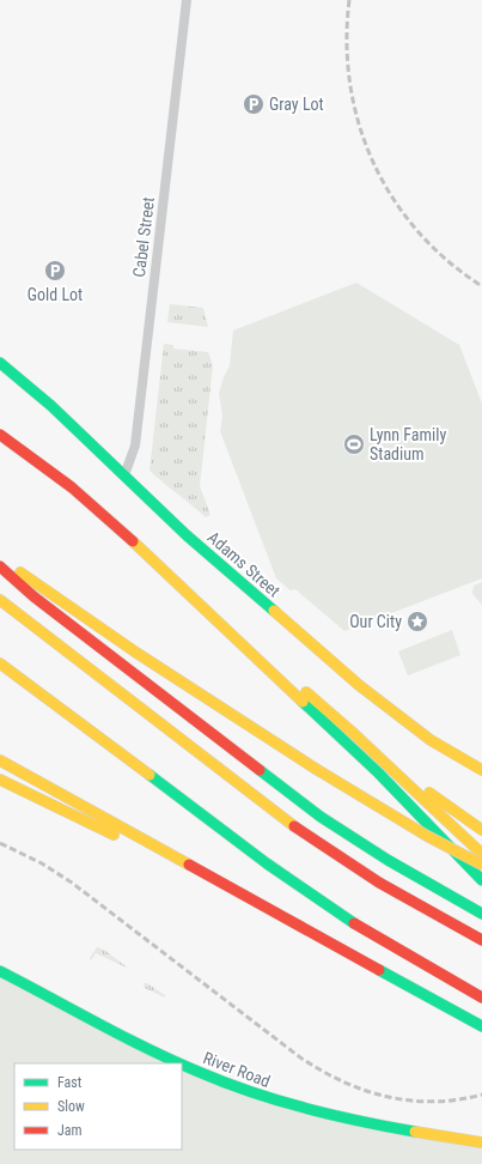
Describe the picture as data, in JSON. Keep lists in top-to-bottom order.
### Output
{
  "streets": {
    "main road": ["Adams Street", "River Road"],
    "street": ["Cabel Street"]
  },
  "crossings": [
    ["Cabel Street", "Adams Street"]
  ],
  "places": {
    "parking": ["Gray Lot", "Gold Lot"],
    "sports": ["Lynn Family Stadium"],
    "place": ["Our City"]
  },
  "legend": ["Fast", "Slow", "Jam"]
}
